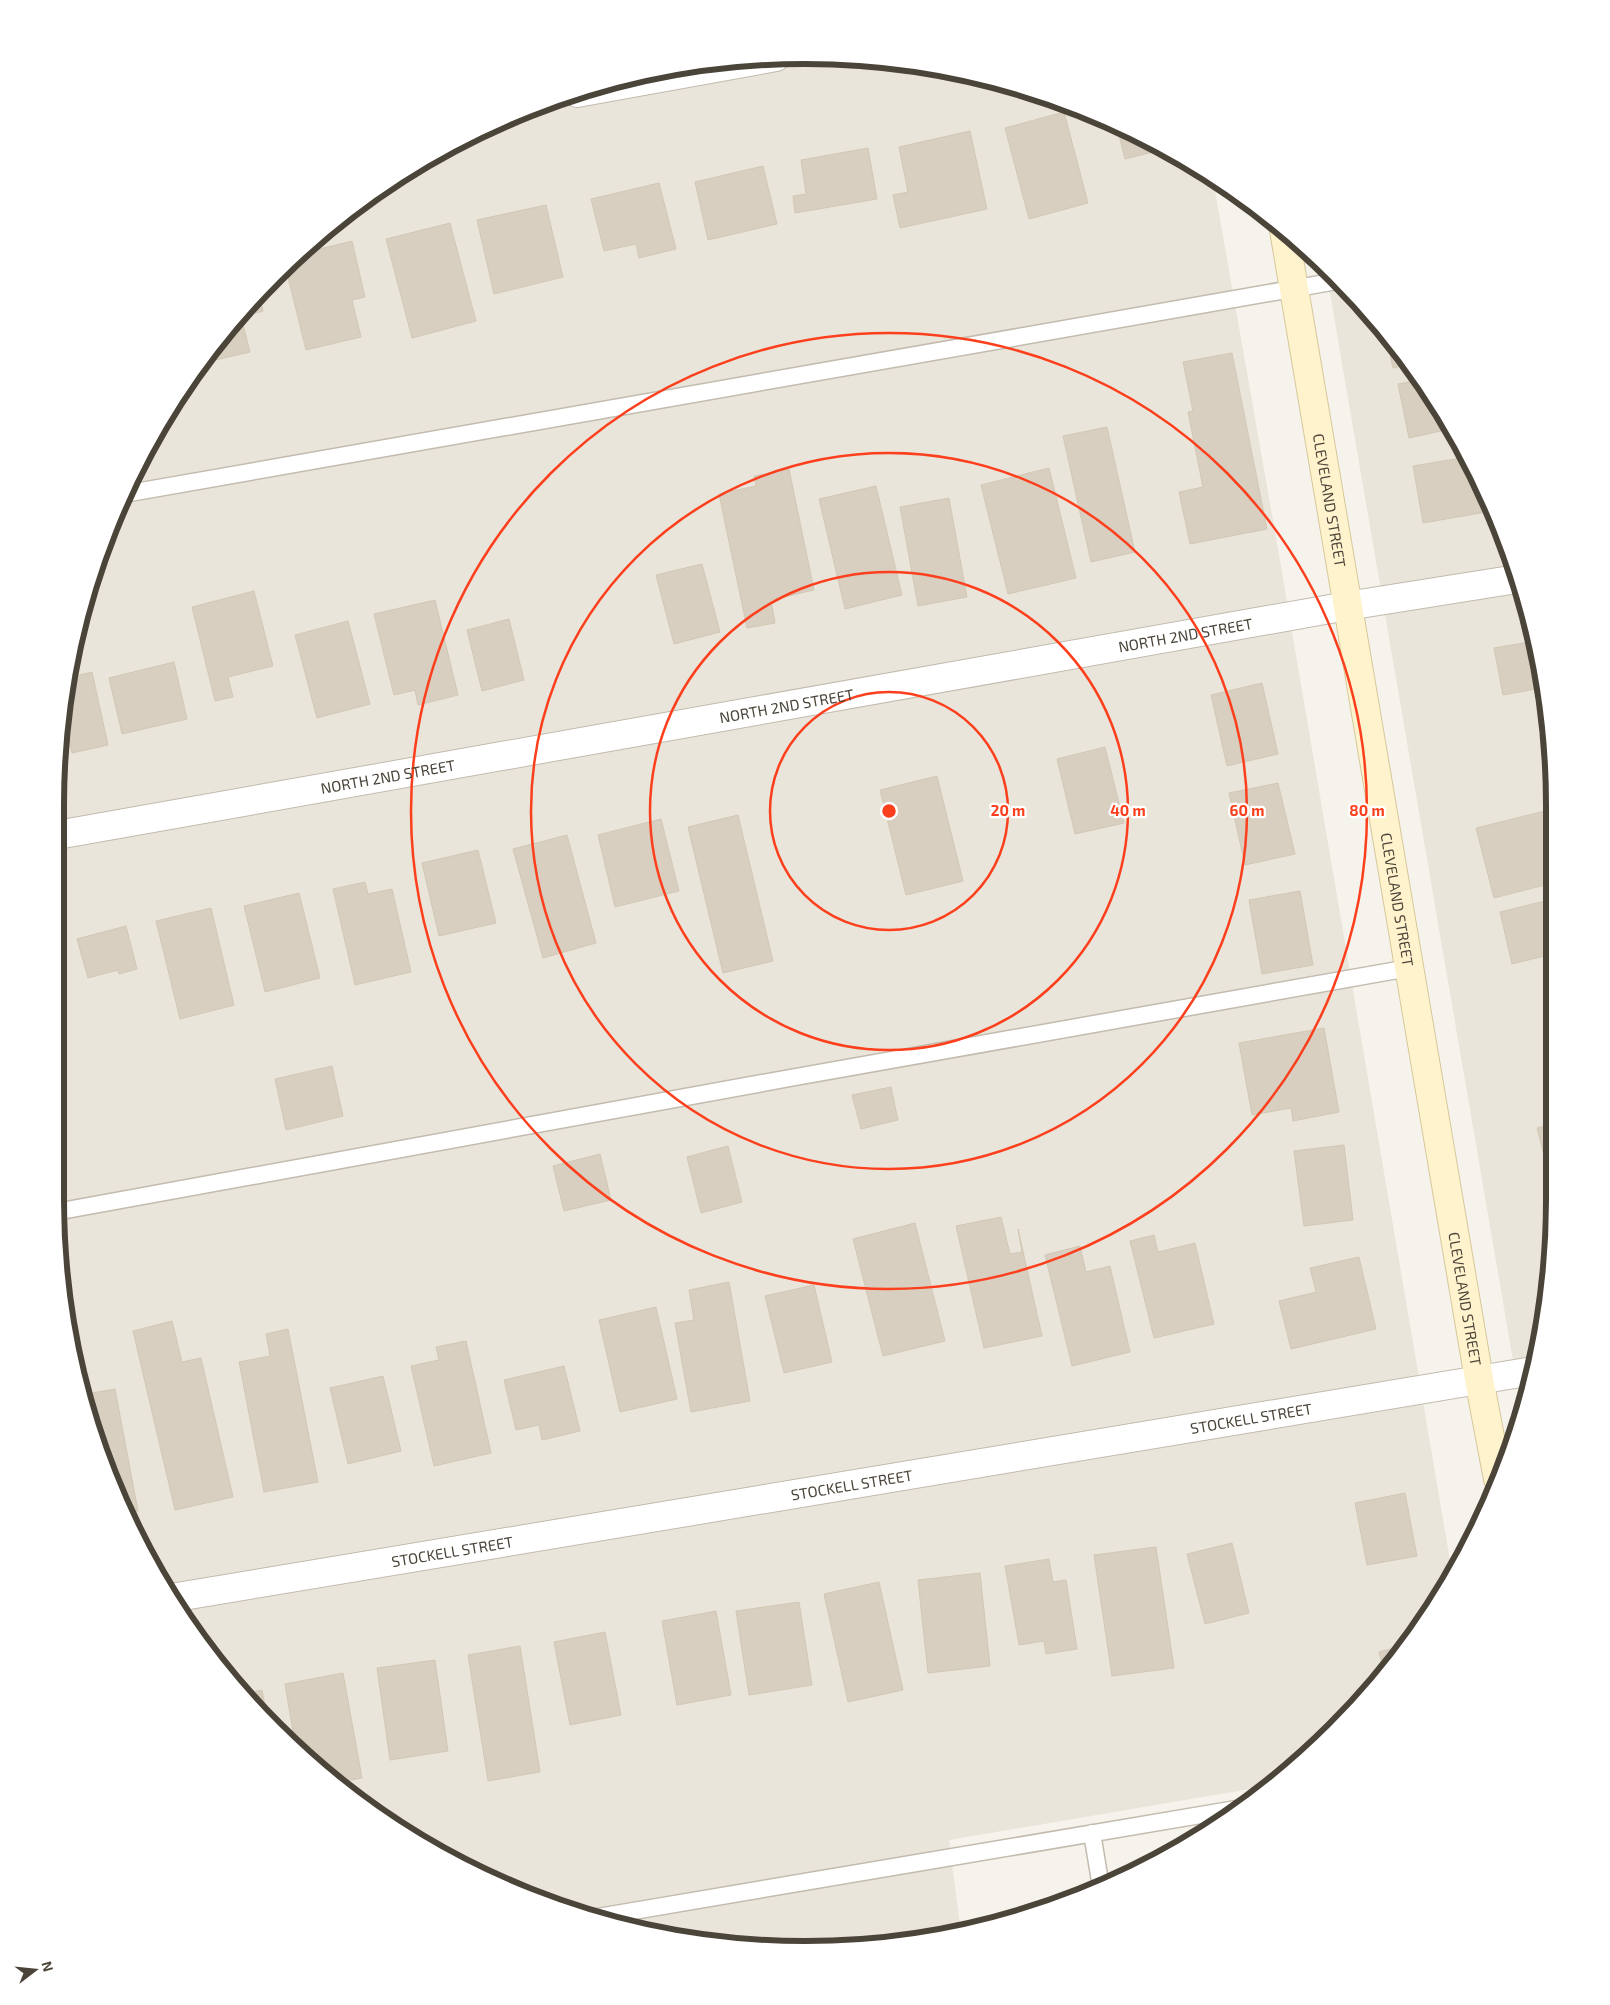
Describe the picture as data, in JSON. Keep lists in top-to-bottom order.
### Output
{
  "streets": {
    "main road": ["CLEVELAND STREET"],
    "street": ["NORTH 2ND STREET", "STOCKELL STREET"]
  },
  "crossings": [
    ["CLEVELAND STREET", "NORTH 2ND STREET"],
    ["CLEVELAND STREET", "STOCKELL STREET"]
  ],
  "north": "right",
  "rings": [
    "20 m",
    "40 m",
    "60 m",
    "80 m"
  ]
}
